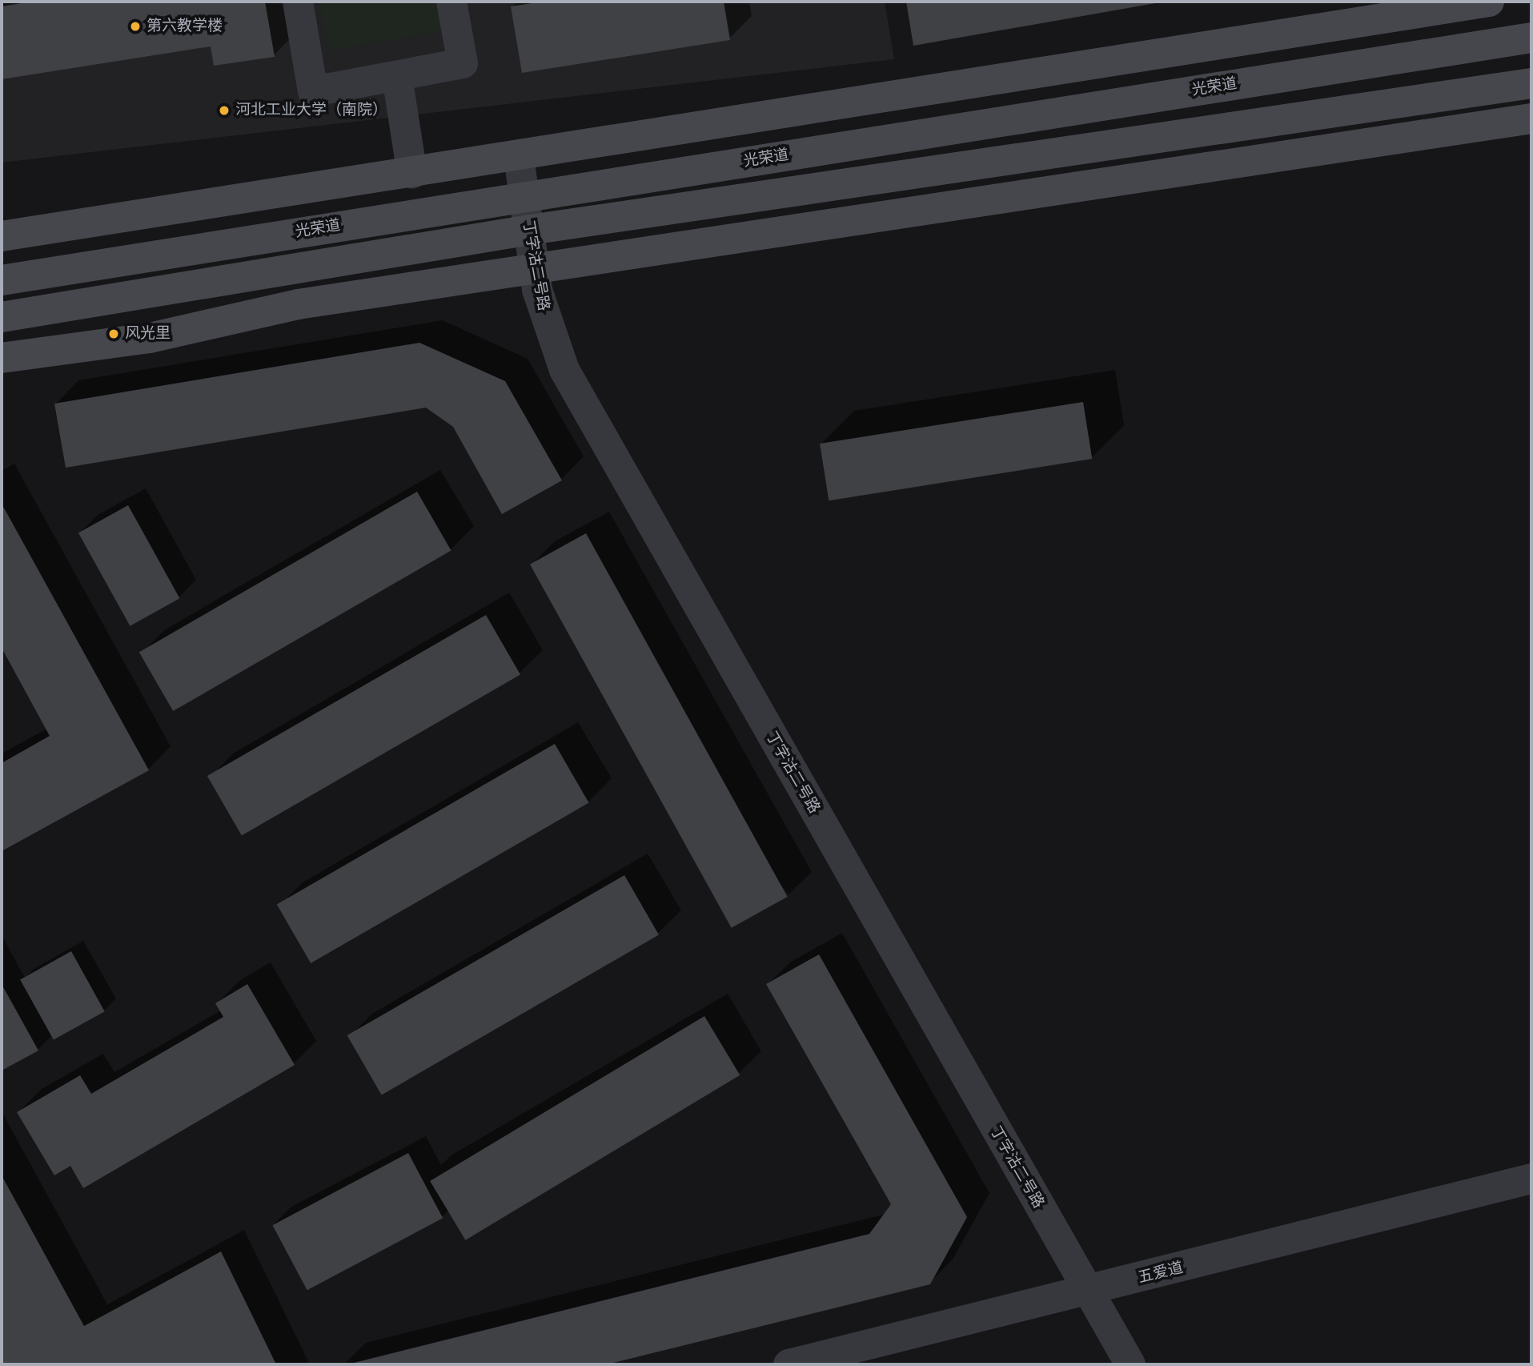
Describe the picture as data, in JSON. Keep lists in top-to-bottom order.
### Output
{
  "streets": {
    "main road": ["光荣道"],
    "street": ["丁字沽二号路", "五爱道"]
  },
  "crossings": [
    ["光荣道", "丁字沽二号路"],
    ["丁字沽二号路", "五爱道"]
  ],
  "places": ["第六教学楼", "河北工业大学（南院）", "风光里"]
}
